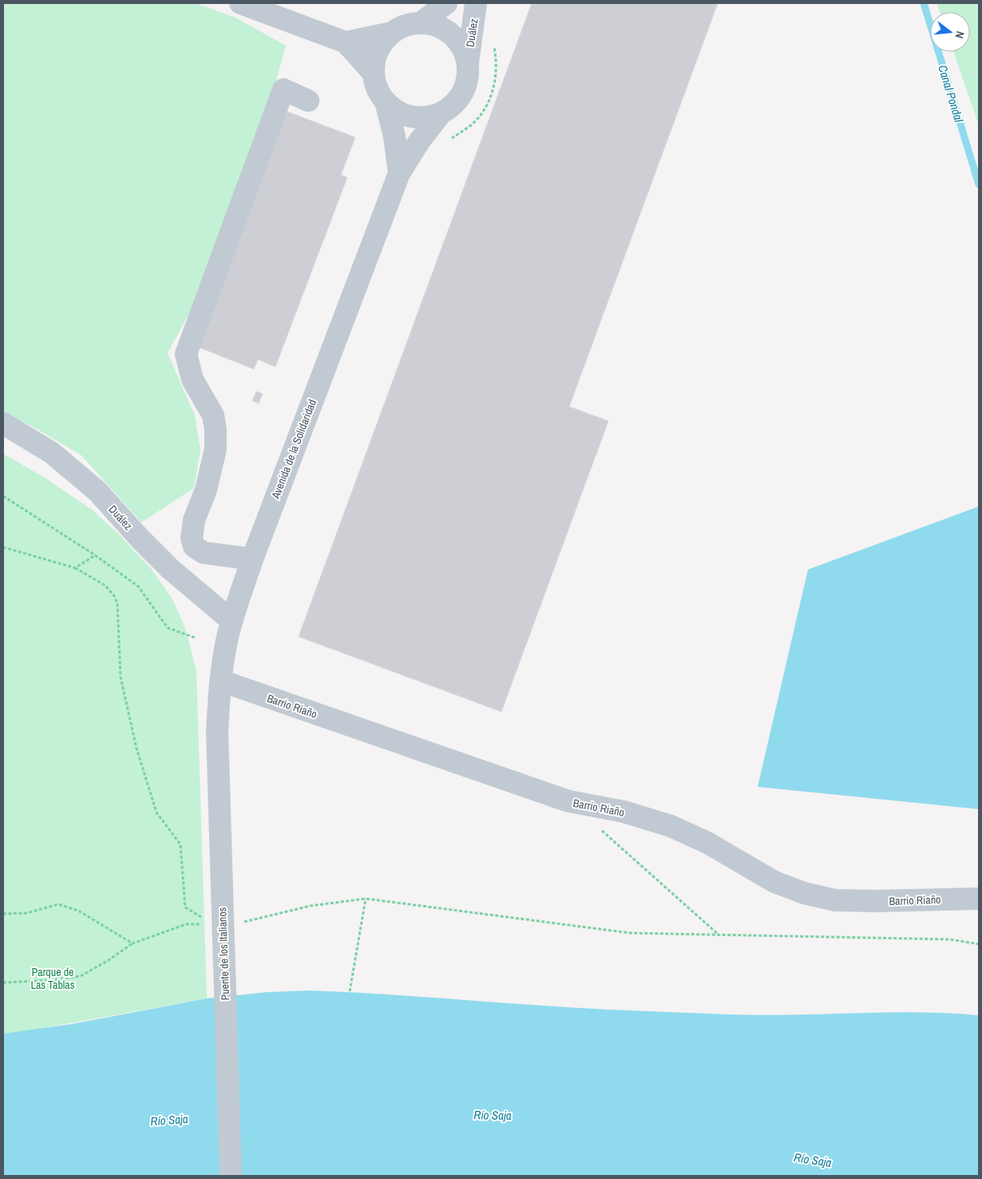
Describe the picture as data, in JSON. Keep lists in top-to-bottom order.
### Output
{
  "streets": {
    "street": [
      "Duález",
      "Avenida de la Solidaridad",
      "Barrio Riaño",
      "Puente de los Italianos"
    ]
  },
  "crossings": [
    ["Duález", "Avenida de la Solidaridad"],
    ["Avenida de la Solidaridad", "Barrio Riaño"],
    ["Avenida de la Solidaridad", "Puente de los Italianos"]
  ],
  "water": ["Canal Pondal", "Río Saja"],
  "parks": ["Parque de Las Tablas"],
  "north": "right"
}
